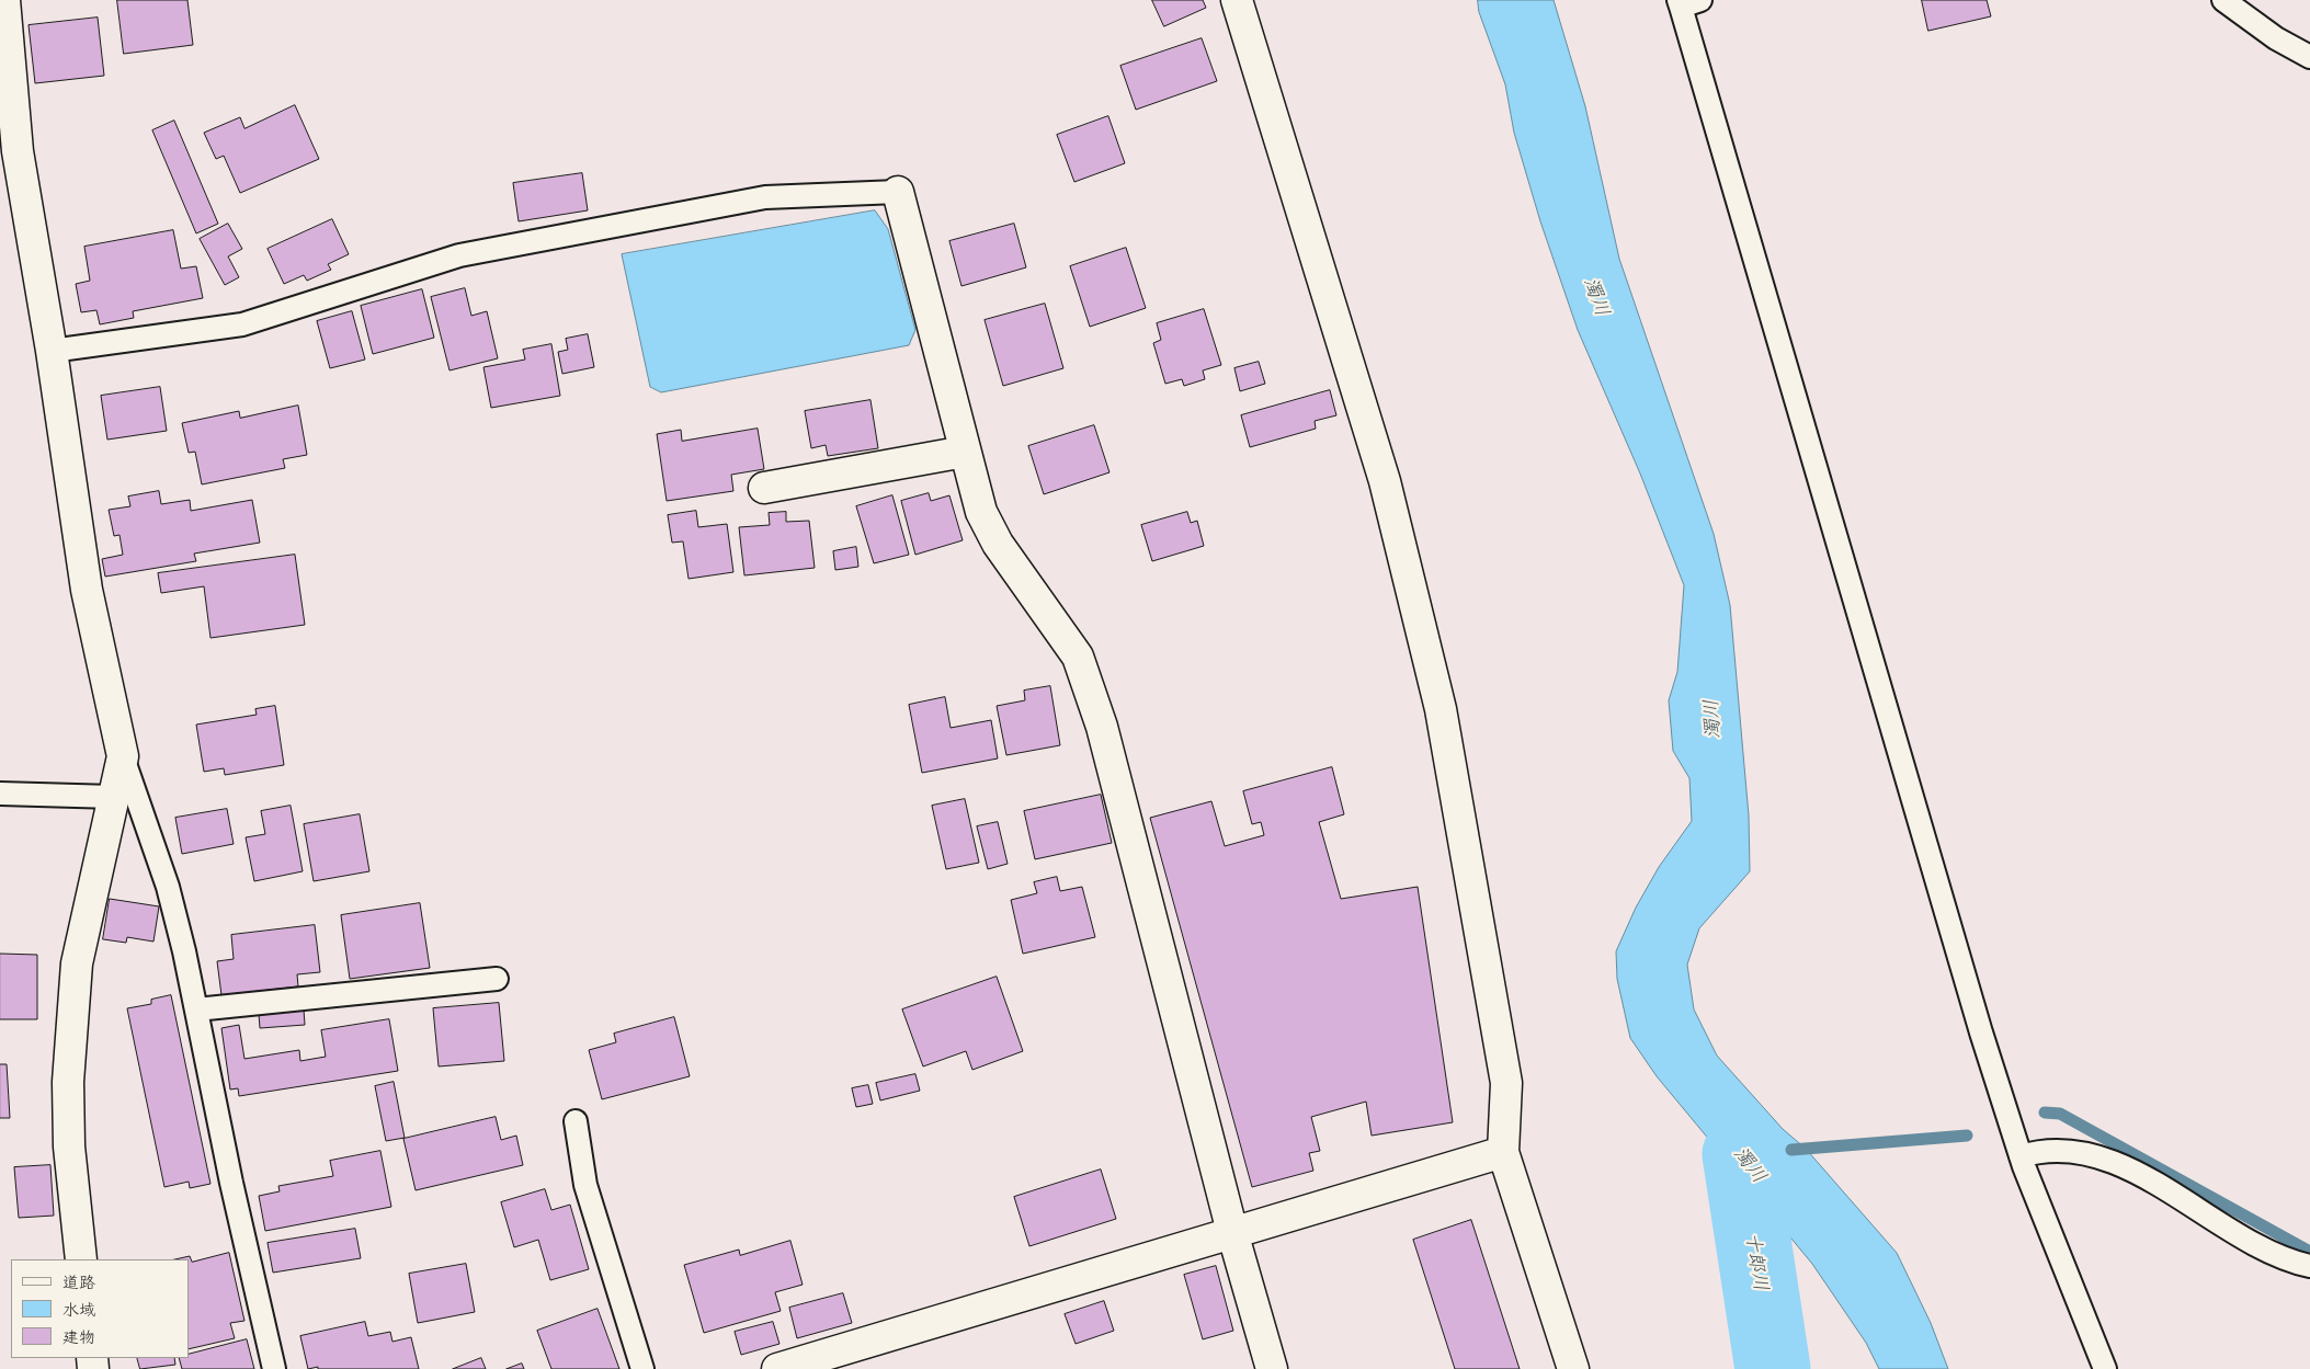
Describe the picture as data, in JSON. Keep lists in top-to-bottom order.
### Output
{
  "water": ["濁川", "十郎川"],
  "legend": ["道路", "水域", "建物"]
}
